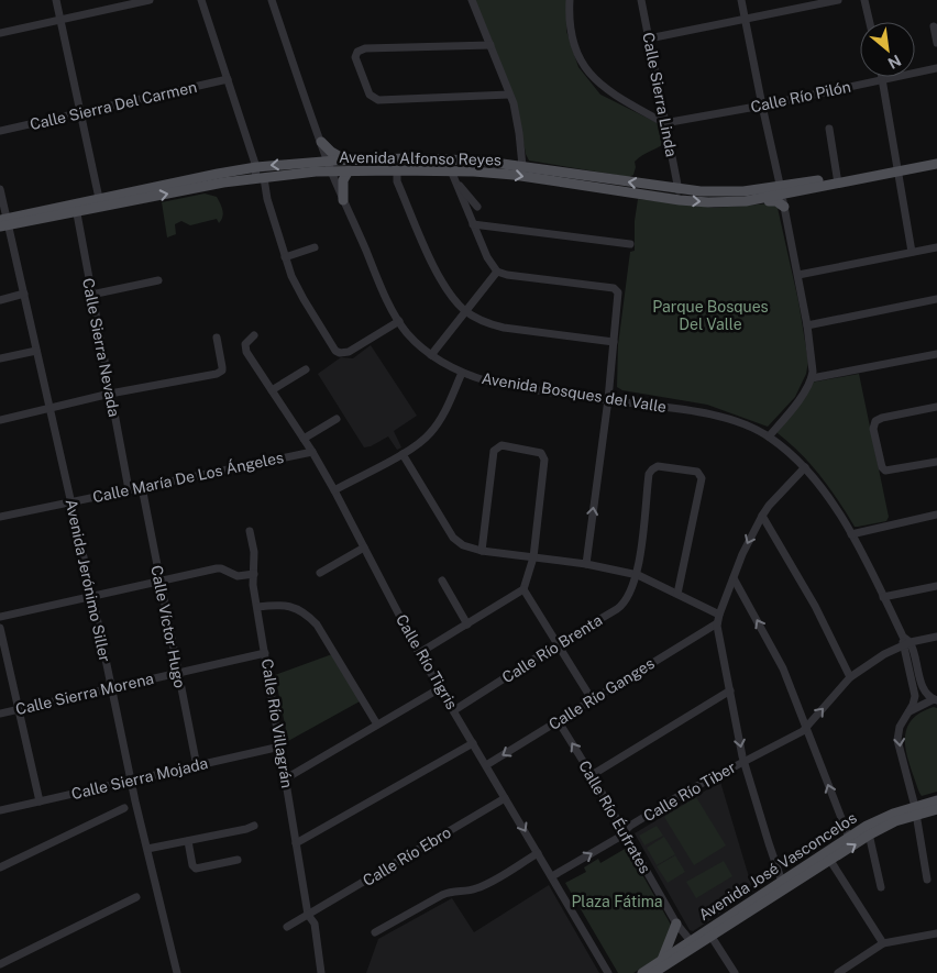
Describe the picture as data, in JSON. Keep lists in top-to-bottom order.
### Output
{
  "streets": {
    "main road": ["Avenida Alfonso Reyes", "Avenida José Vasconcelos"],
    "street": [
      "Calle Sierra Linda",
      "Calle Río Pilón",
      "Calle Sierra Del Carmen",
      "Calle Sierra Nevada",
      "Avenida Bosques del Valle",
      "Calle María De Los Ángeles",
      "Avenida Jerónimo Siller",
      "Calle Víctor Hugo",
      "Calle Río Brenta",
      "Calle Río Tigris",
      "Calle Sierra Morena",
      "Calle Río Ganges",
      "Calle Río Villagrán",
      "Calle Sierra Mojada",
      "Calle Río Tiber",
      "Calle Río Éufrates",
      "Calle Río Ebro"
    ]
  },
  "crossings": [
    ["Calle Sierra Linda", "Calle Río Pilón"],
    ["Calle Sierra Linda", "Avenida Alfonso Reyes"],
    ["Avenida Alfonso Reyes", "Calle Sierra Nevada"],
    ["Avenida Alfonso Reyes", "Avenida Bosques del Valle"],
    ["Avenida Alfonso Reyes", "Avenida Jerónimo Siller"],
    ["Calle Sierra Nevada", "Calle María De Los Ángeles"],
    ["Calle María De Los Ángeles", "Avenida Jerónimo Siller"],
    ["Calle María De Los Ángeles", "Calle Víctor Hugo"],
    ["Calle María De Los Ángeles", "Calle Río Tigris"],
    ["Avenida Jerónimo Siller", "Calle Sierra Morena"],
    ["Avenida Jerónimo Siller", "Calle Sierra Mojada"],
    ["Calle Víctor Hugo", "Calle Sierra Morena"],
    ["Calle Víctor Hugo", "Calle Sierra Mojada"],
    ["Calle Río Brenta", "Calle Río Tigris"],
    ["Calle Río Tigris", "Calle Río Ganges"],
    ["Calle Río Tigris", "Calle Río Tiber"],
    ["Calle Río Tigris", "Calle Río Ebro"],
    ["Calle Sierra Morena", "Calle Río Villagrán"],
    ["Calle Río Ganges", "Calle Río Éufrates"],
    ["Calle Río Villagrán", "Calle Sierra Mojada"],
    ["Calle Río Villagrán", "Calle Río Ebro"],
    ["Calle Río Tiber", "Calle Río Éufrates"],
    ["Calle Río Éufrates", "Avenida José Vasconcelos"]
  ],
  "parks": ["Parque Bosques Del Valle", "Plaza Fátima"],
  "north": "bottom right"
}
